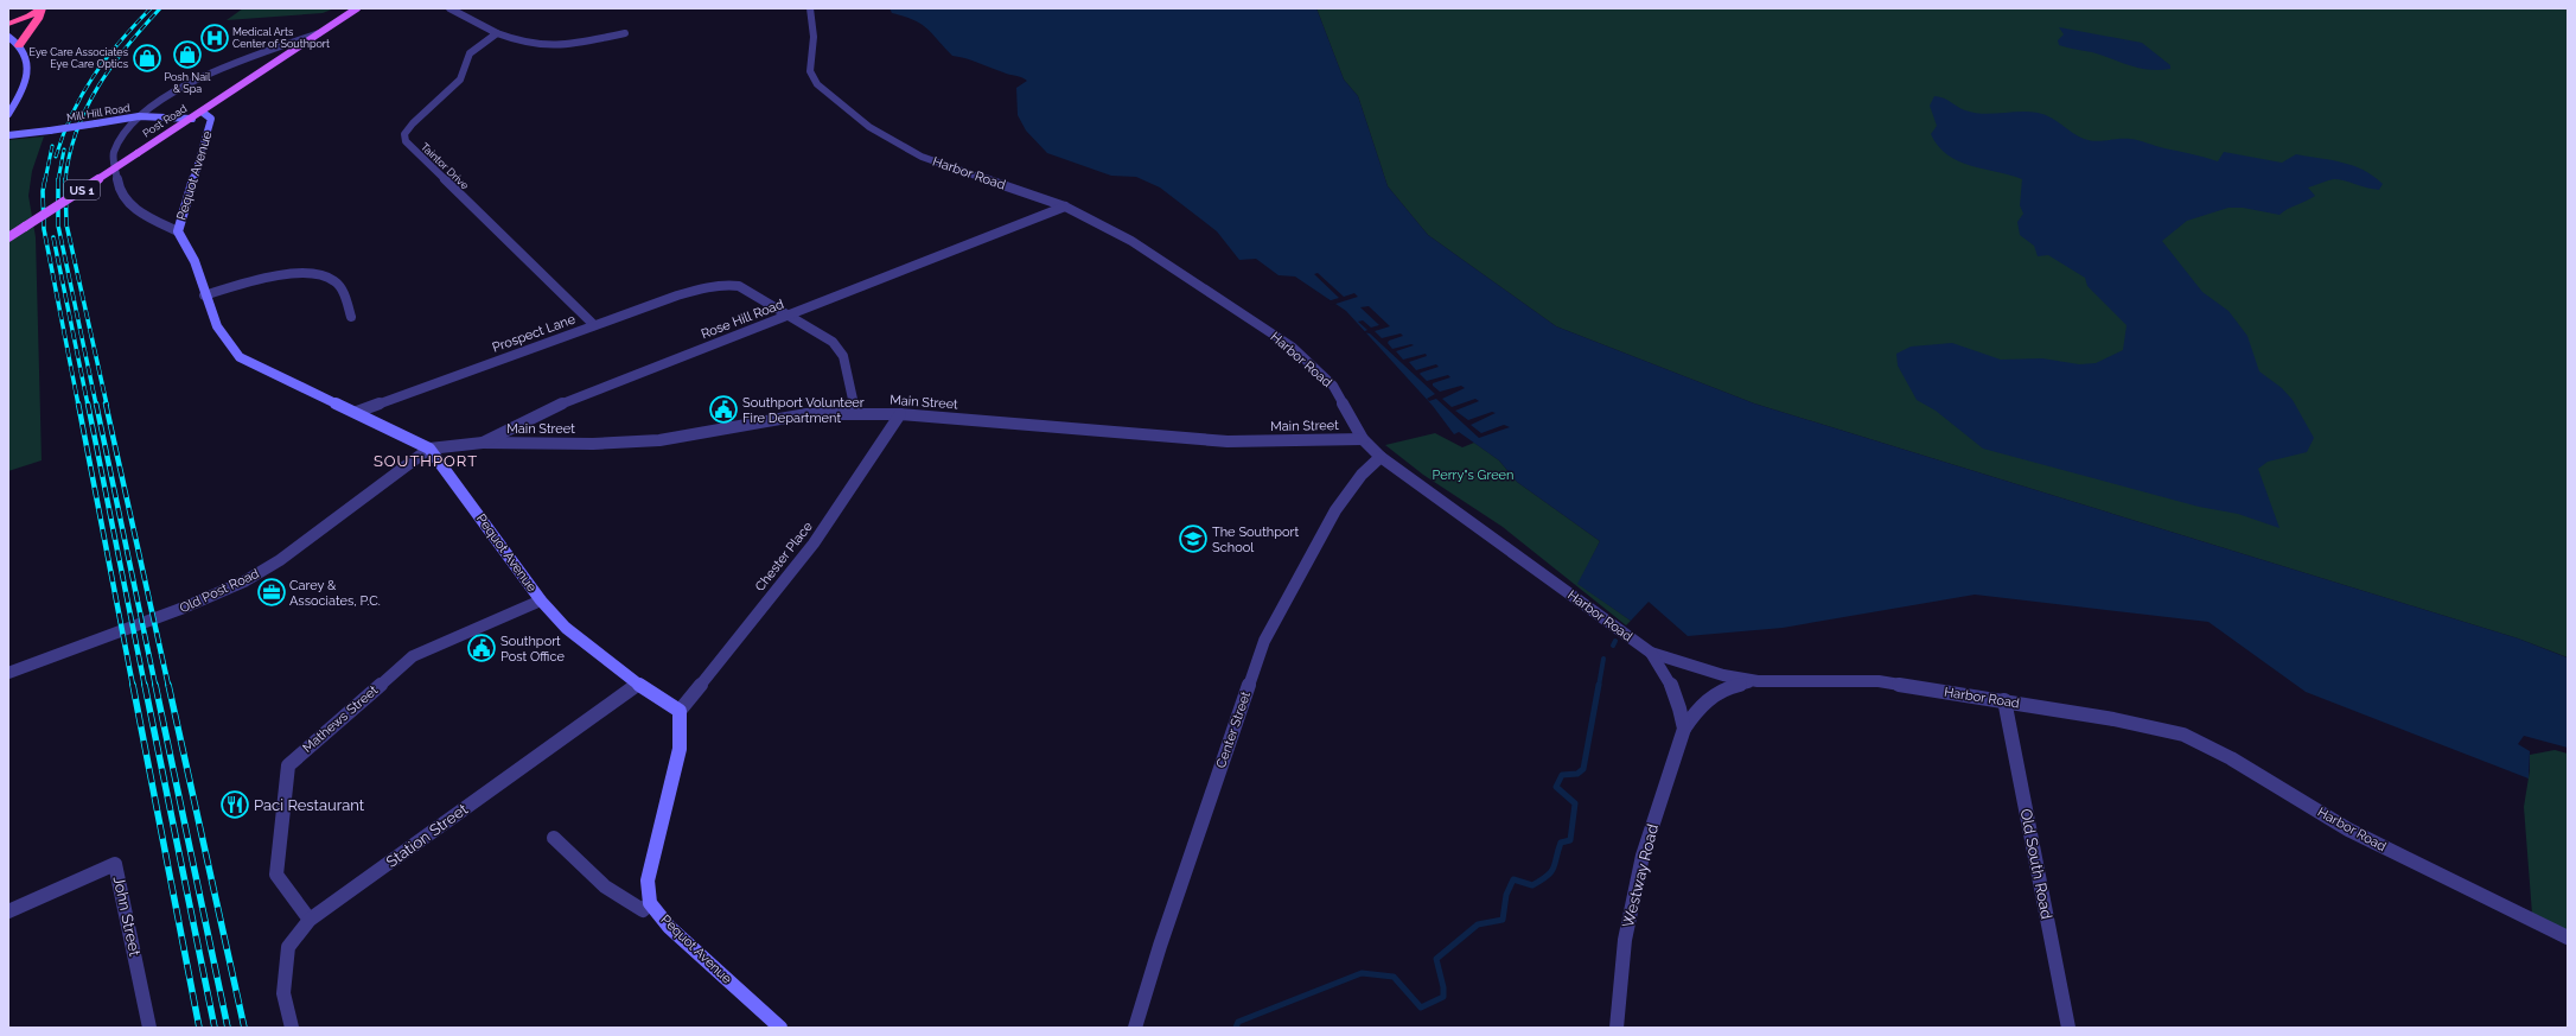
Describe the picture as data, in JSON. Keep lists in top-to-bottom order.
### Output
{
  "streets": {
    "main road": ["Post Road", "US 1"],
    "street": [
      "Mill Hill Road",
      "Taintor Drive",
      "Harbor Road",
      "Pequot Avenue",
      "Rose Hill Road",
      "Prospect Lane",
      "Main Street",
      "Chester Place",
      "Old Post Road",
      "Mathews Street",
      "Center Street",
      "Station Street",
      "Old South Road",
      "Westway Road",
      "John Street"
    ]
  },
  "crossings": [
    ["Mill Hill Road", "Post Road"],
    ["Post Road", "Pequot Avenue"],
    ["Taintor Drive", "Prospect Lane"],
    ["Harbor Road", "Rose Hill Road"],
    ["Harbor Road", "Main Street"],
    ["Harbor Road", "Center Street"],
    ["Harbor Road", "Old South Road"],
    ["Harbor Road", "Westway Road"],
    ["Pequot Avenue", "Rose Hill Road"],
    ["Pequot Avenue", "Prospect Lane"],
    ["Pequot Avenue", "Chester Place"],
    ["Pequot Avenue", "Old Post Road"],
    ["Pequot Avenue", "Mathews Street"],
    ["Pequot Avenue", "Station Street"],
    ["Rose Hill Road", "Prospect Lane"],
    ["Rose Hill Road", "Main Street"],
    ["Rose Hill Road", "Old Post Road"],
    ["Main Street", "Chester Place"],
    ["Mathews Street", "Station Street"]
  ],
  "districts": ["SOUTHPORT"],
  "parks": ["Perry\"s Green"],
  "places": {
    "hospital": ["Medical Arts Center of Southport"],
    "shop": ["Posh Nail & Spa", "Eye Care Associates Eye Care Optics"],
    "public building": ["Southport Volunteer Fire Department", "Southport Post Office"],
    "school or university": ["The Southport School"],
    "office": ["Carey & Associates, P.C."],
    "restaurant": ["Paci Restaurant"]
  }
}
